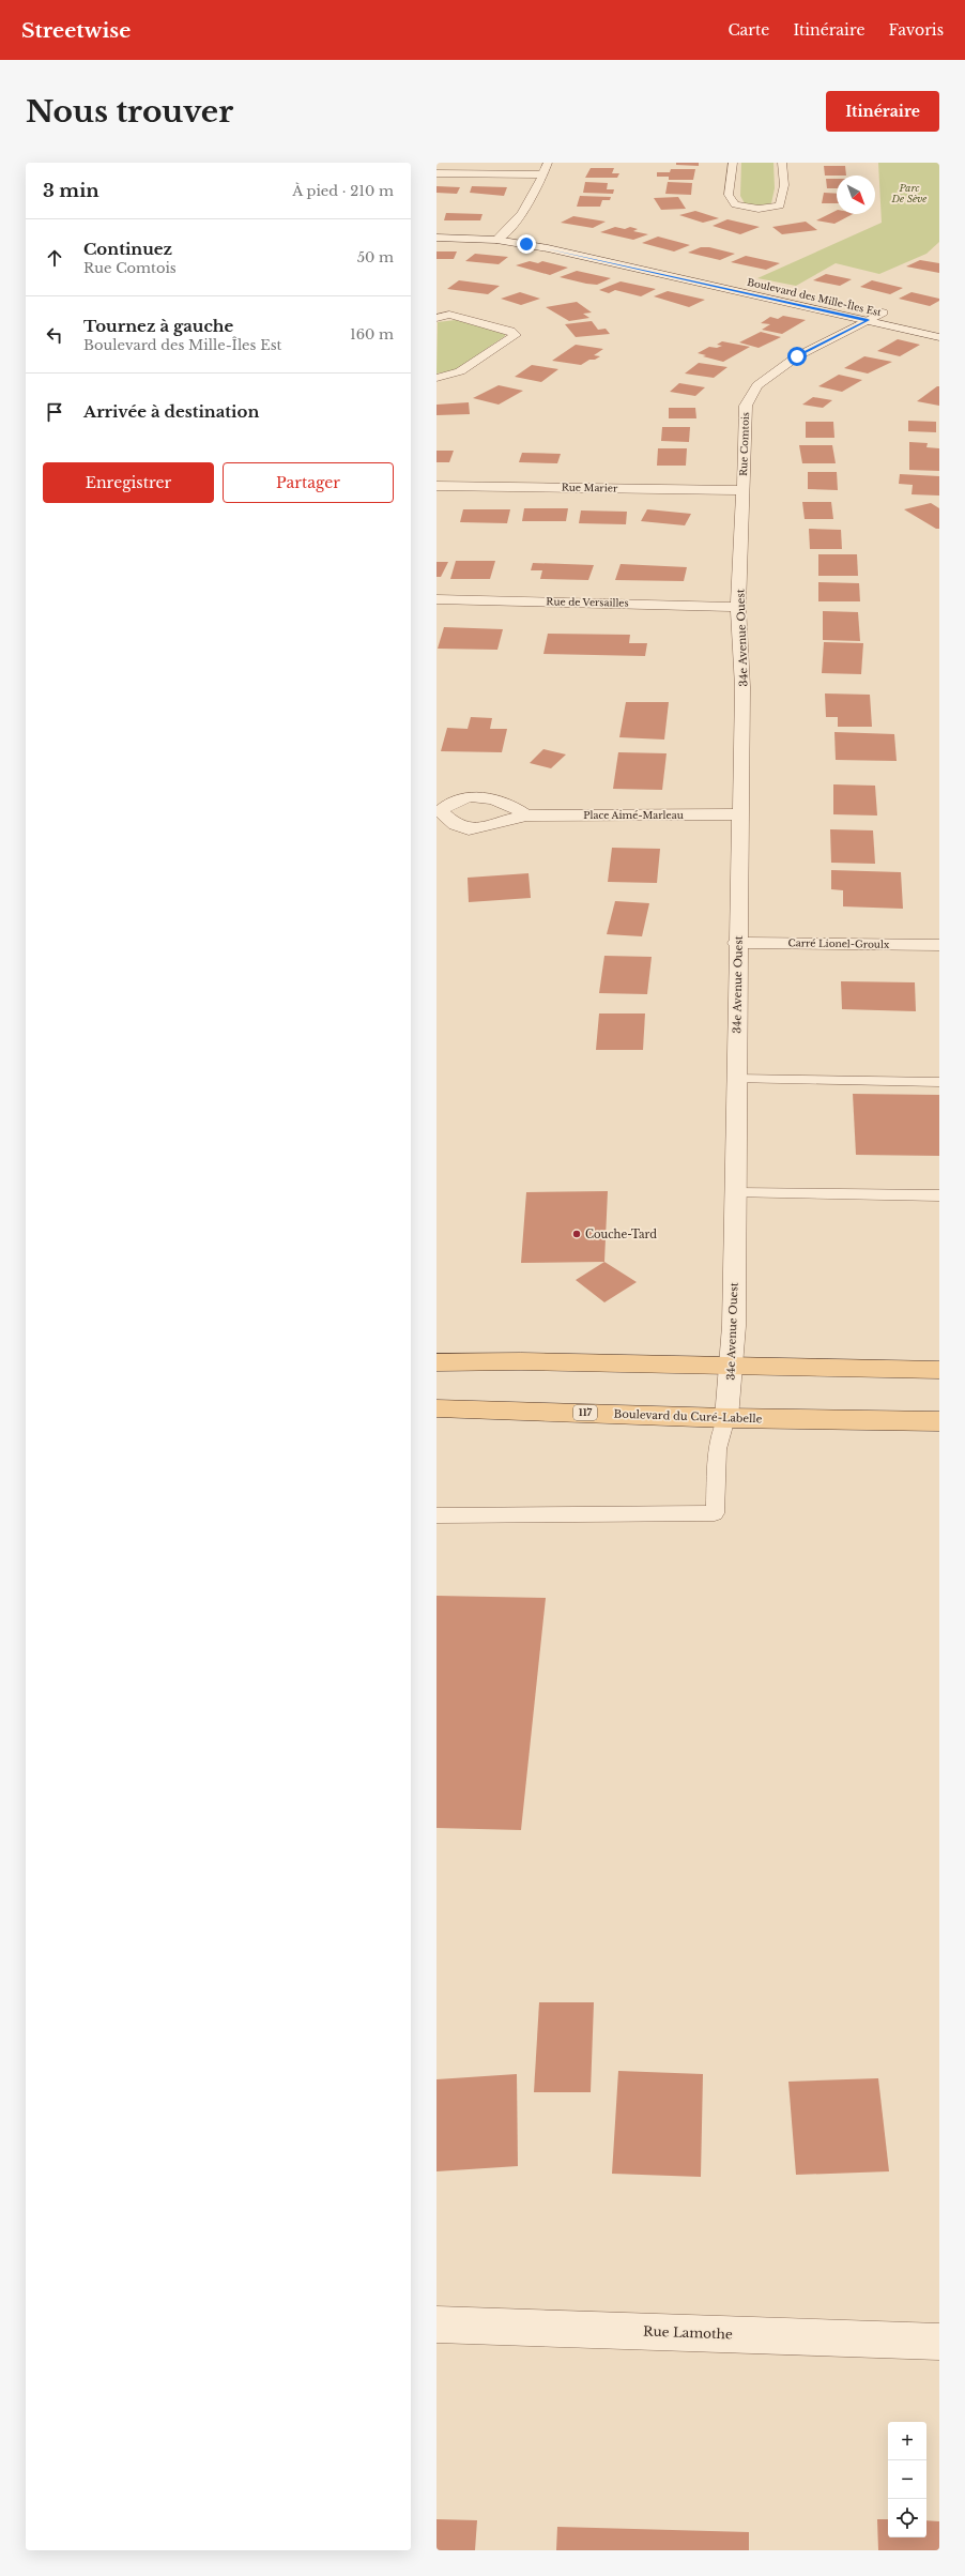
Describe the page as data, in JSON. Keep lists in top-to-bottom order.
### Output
{
  "streets": {
    "main road": ["117", "Boulevard du Curé-Labelle"],
    "street": [
      "Boulevard des Mille-Îles Est",
      "Rue Comtois",
      "Rue Marier",
      "Rue de Versailles",
      "34e Avenue Ouest",
      "Place Aimé-Marleau",
      "Carré Lionel-Groulx",
      "Rue Lamothe"
    ]
  },
  "crossings": [
    ["Boulevard des Mille-Îles Est", "Rue Comtois"],
    ["Rue Comtois", "Rue Marier"],
    ["Rue Comtois", "34e Avenue Ouest"],
    ["Rue de Versailles", "34e Avenue Ouest"],
    ["34e Avenue Ouest", "Place Aimé-Marleau"],
    ["34e Avenue Ouest", "Carré Lionel-Groulx"],
    ["34e Avenue Ouest", "Boulevard du Curé-Labelle"]
  ],
  "parks": ["Parc De Sève"],
  "places": ["Couche-Tard"],
  "north": "bottom right",
  "page": {
    "header": "Streetwise",
    "nav": ["Carte", "Itinéraire", "Favoris"],
    "buttons": [
      "Itinéraire",
      ["Enregistrer", "Partager"]
    ],
    "title": "Nous trouver",
    "heading": ["3 min", "À pied · 210 m"],
    "list": [
      ["Continuez", "Rue Comtois", "50 m"],
      ["Tournez à gauche", "Boulevard des Mille-Îles Est", "160 m"],
      "Arrivée à destination"
    ],
    "map_buttons": ["+", "−"]
  }
}
